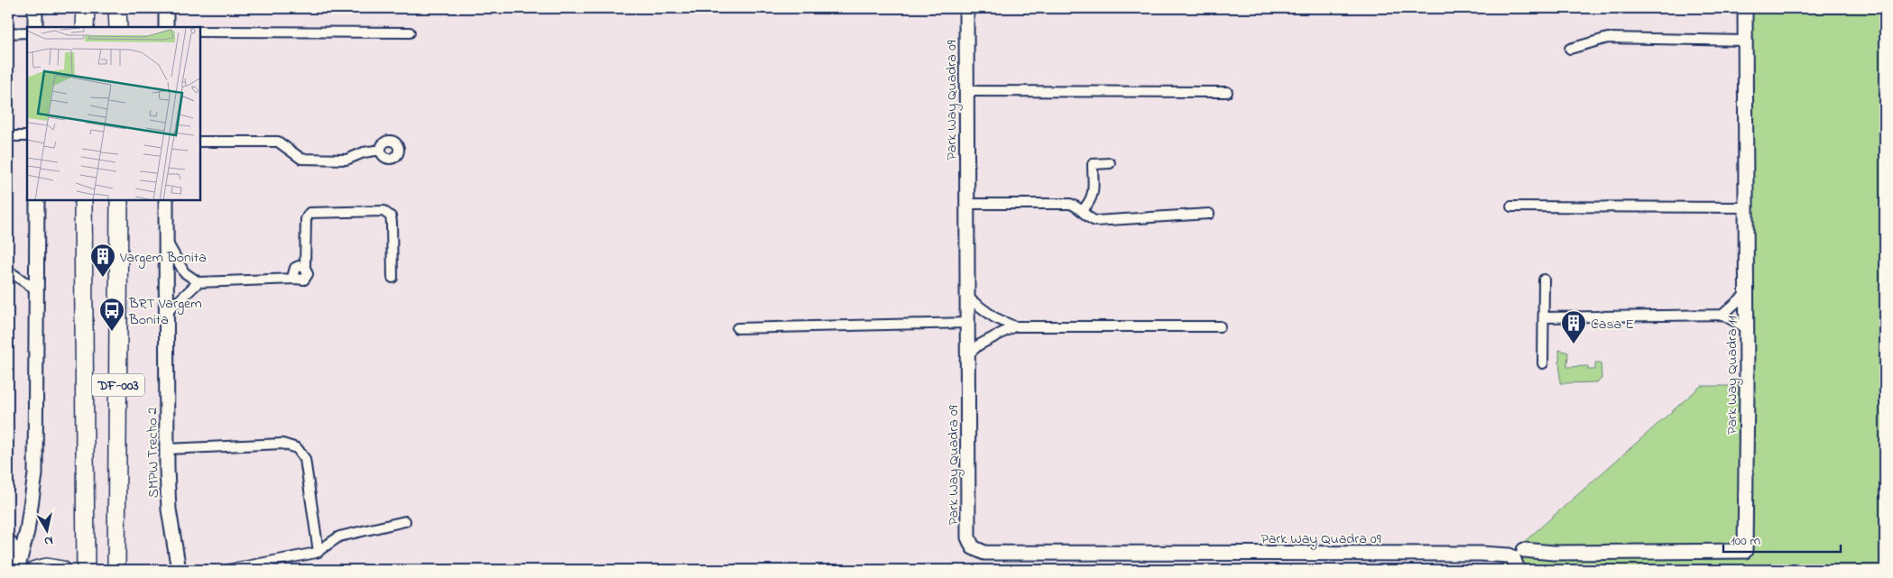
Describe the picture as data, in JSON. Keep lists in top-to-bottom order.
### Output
{
  "streets": {
    "highway": ["DF-003"],
    "street": ["Park Way Quadra 09", "Park Way Quadra 11", "SMPW Trecho 2"]
  },
  "crossings": [
    ["Park Way Quadra 09", "Park Way Quadra 11"]
  ],
  "places": {
    "building": ["Vargem Bonita", "Casa E"],
    "bus stop": ["BRT Vargem Bonita"]
  },
  "scale_bar": "100 m",
  "north": "bottom"
}
